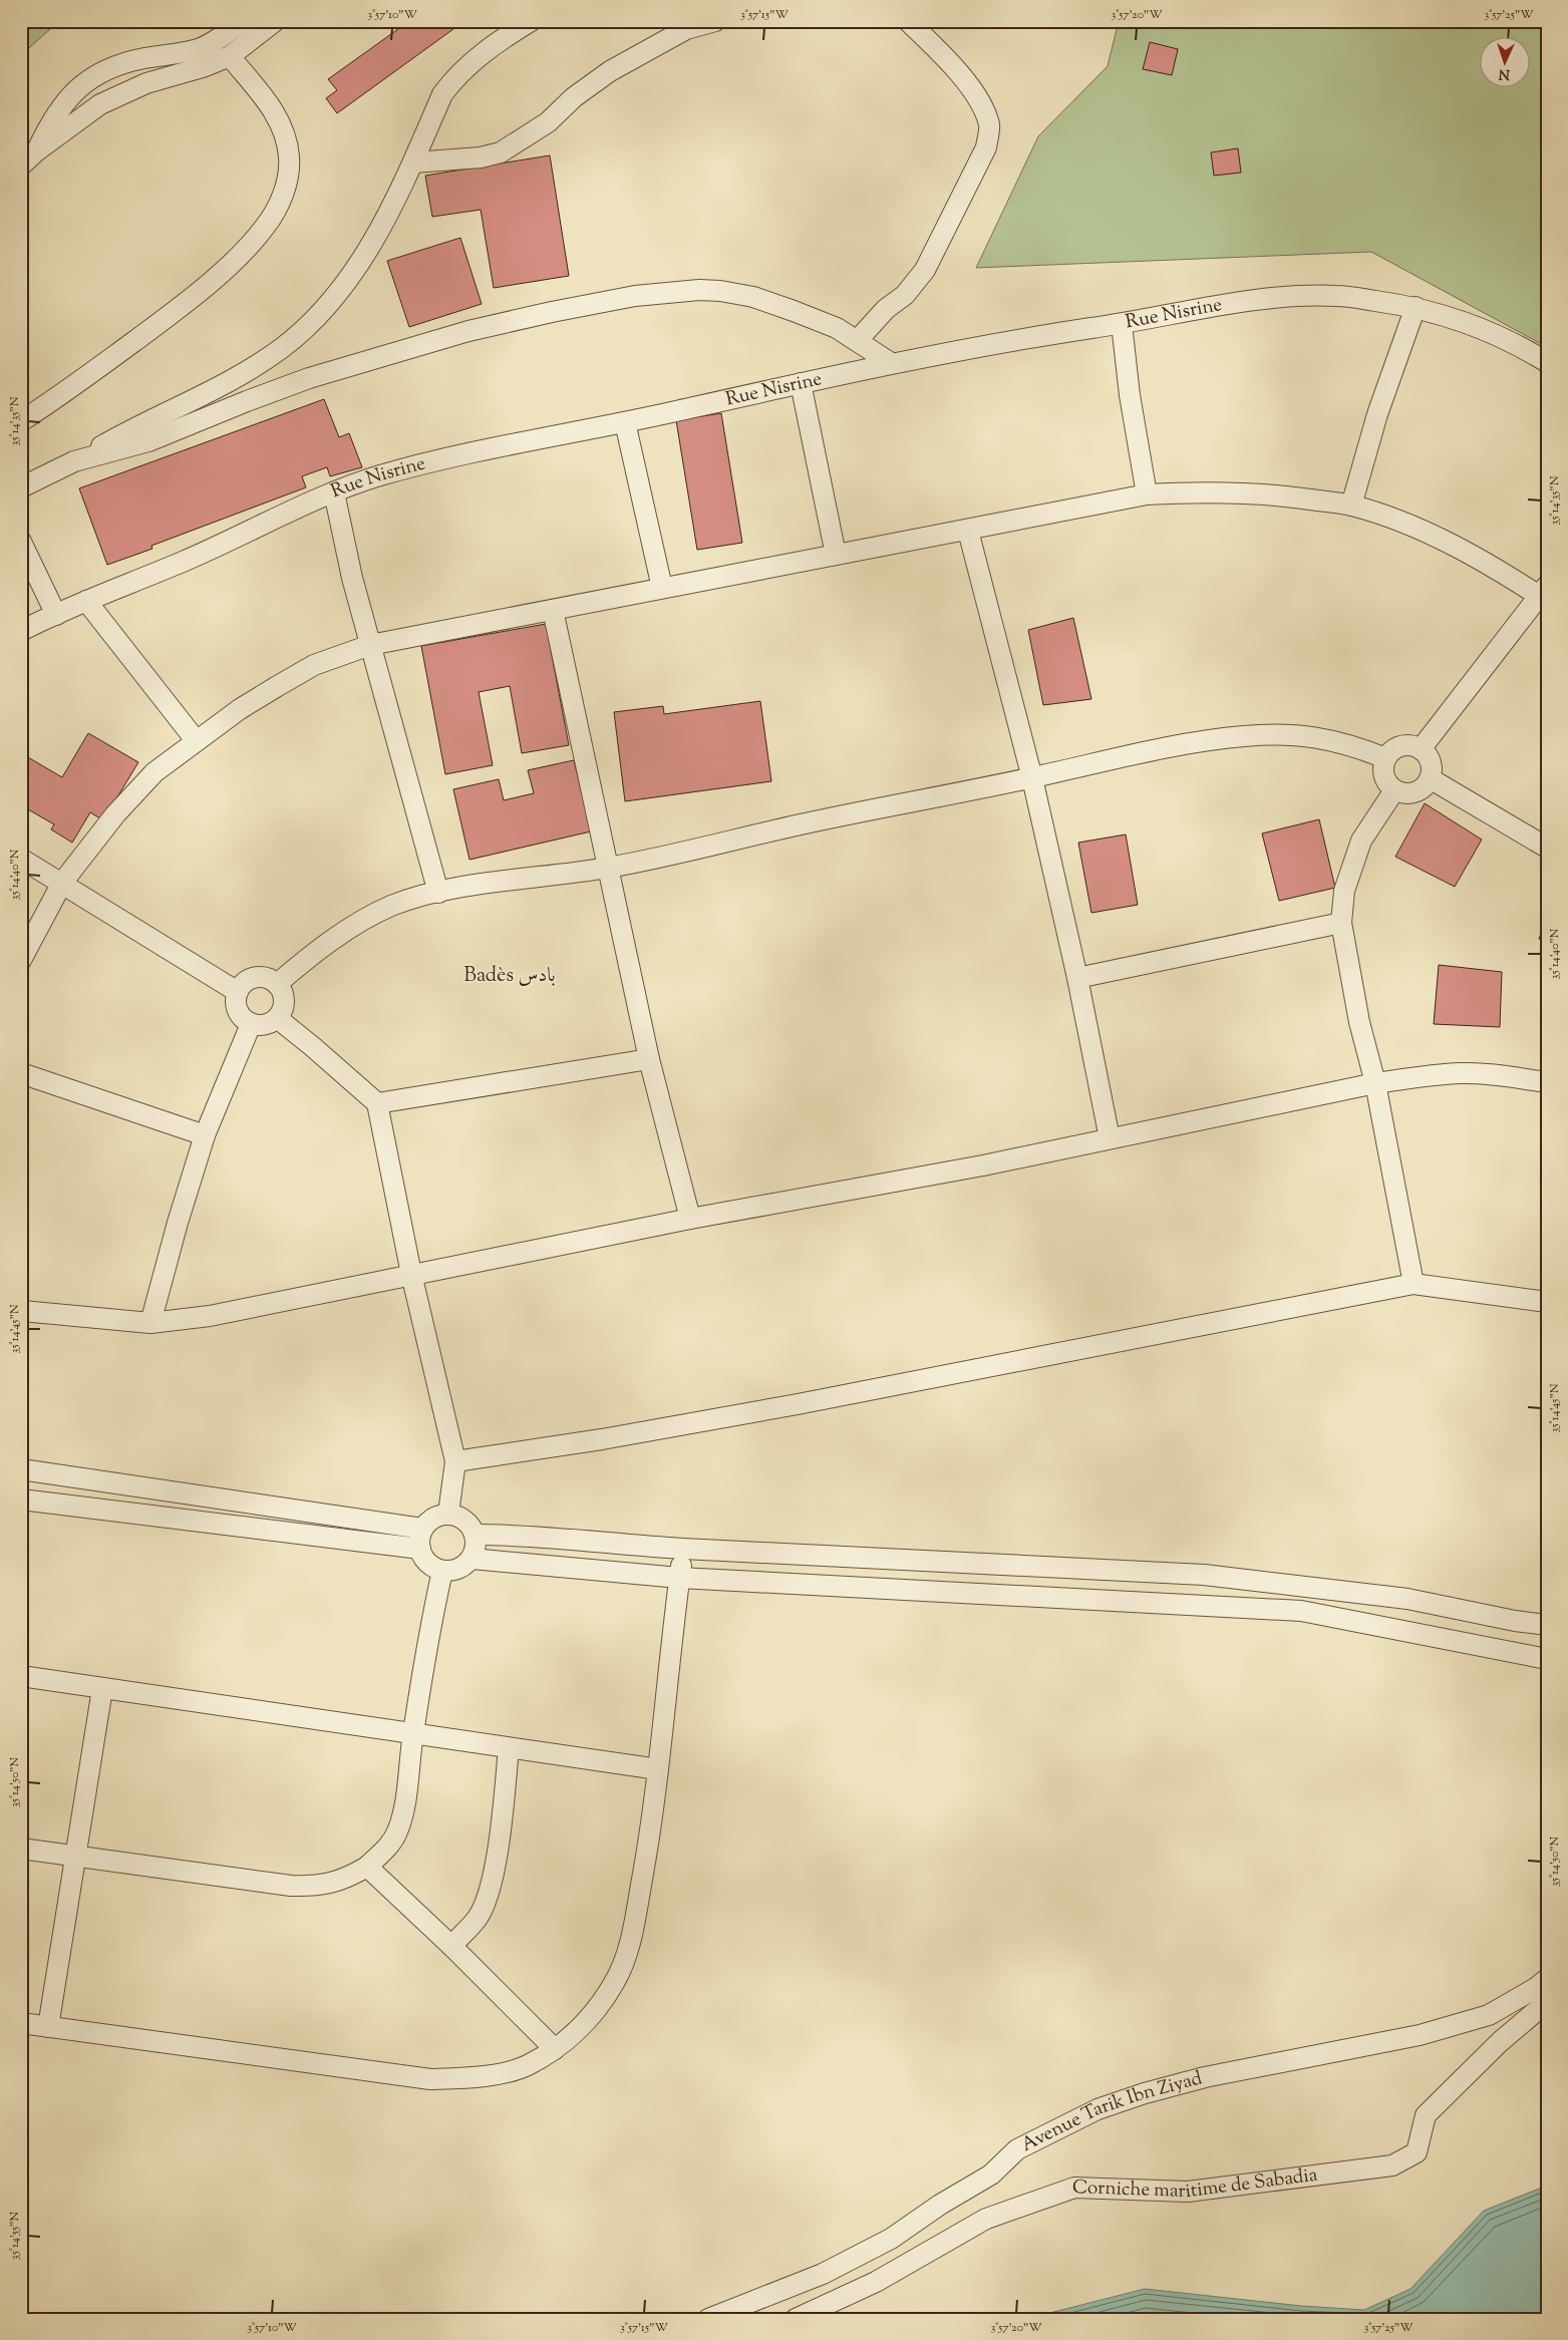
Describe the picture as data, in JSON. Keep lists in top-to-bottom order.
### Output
{
  "streets": {
    "street": ["Rue Nisrine", "Avenue Tarik Ibn Ziyad", "Corniche maritime de Sabadia"]
  },
  "districts": ["Badès بادس"],
  "north": "bottom",
  "coordinates": [
    "3°57'10\"W",
    "3°57'15\"W",
    "3°57'20\"W",
    "3°57'25\"W",
    "35°14'35\"N",
    "35°14'40\"N",
    "35°14'45\"N",
    "35°14'50\"N",
    "35°14'55\"N"
  ]
}
